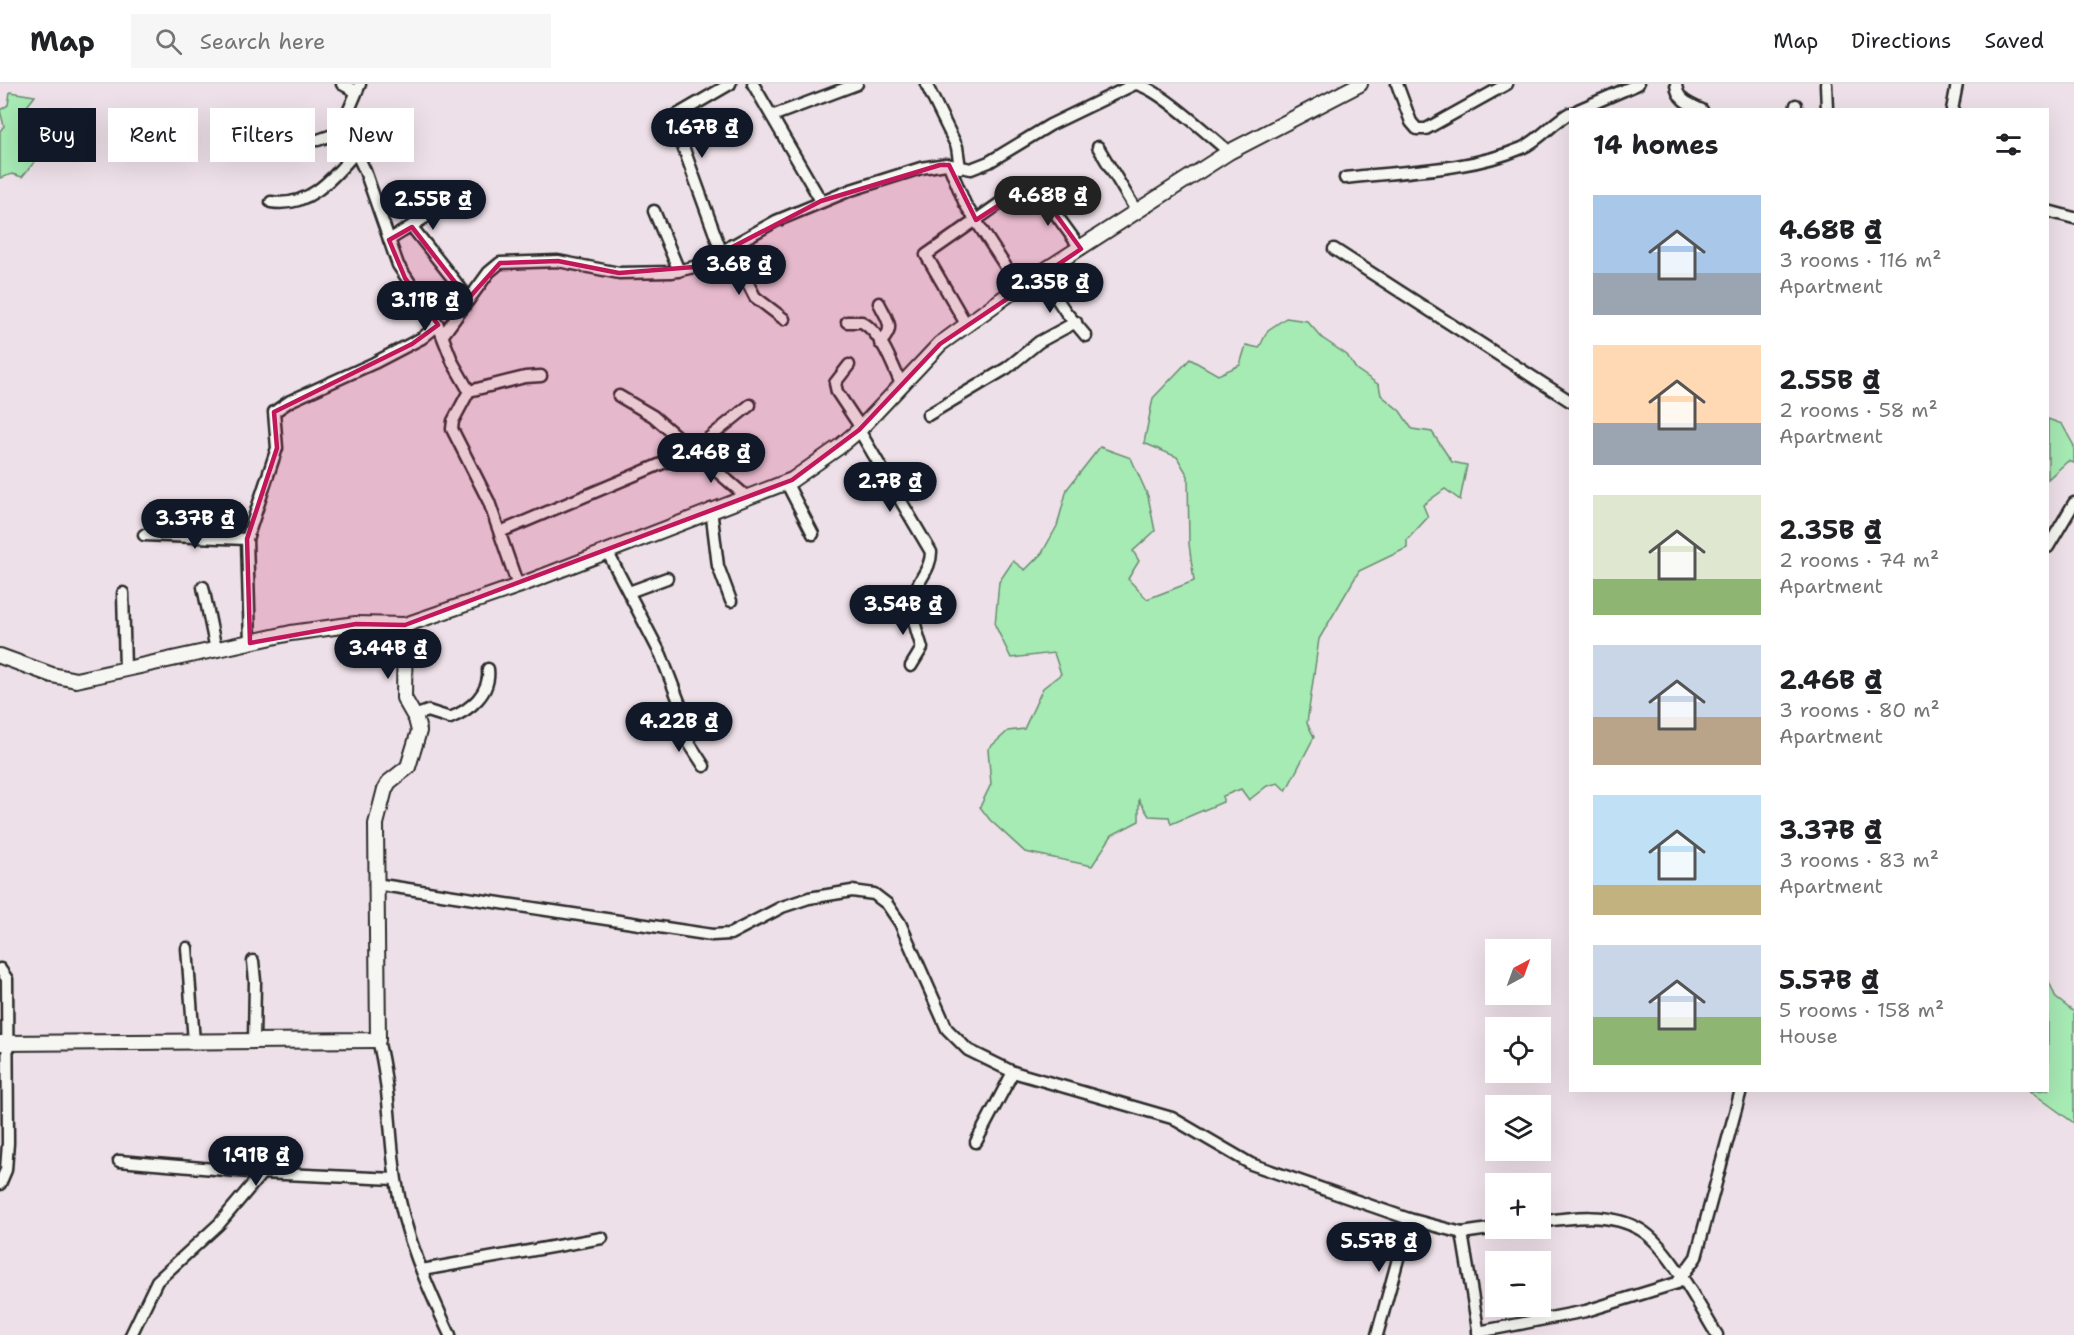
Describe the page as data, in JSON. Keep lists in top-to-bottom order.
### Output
{
  "north": "top right",
  "page": {
    "header": "Map",
    "search": "Search here",
    "nav": ["Map", "Directions", "Saved"],
    "price": [
      "1.67B ₫",
      "4.68B ₫",
      "2.55B ₫",
      "3.6B ₫",
      "2.35B ₫",
      "3.11B ₫",
      "2.46B ₫",
      "2.7B ₫",
      "3.37B ₫",
      "3.54B ₫",
      "3.44B ₫",
      "4.22B ₫",
      "1.91B ₫",
      "5.57B ₫"
    ],
    "chip": [
      "Buy",
      "Rent",
      "Filters",
      "New"
    ],
    "heading": "14 homes",
    "list": [
      {
        "name": "4.68B ₫",
        "note": "3 rooms · 116 m² · Apartment"
      },
      {
        "name": "2.55B ₫",
        "note": "2 rooms · 58 m² · Apartment"
      },
      {
        "name": "2.35B ₫",
        "note": "2 rooms · 74 m² · Apartment"
      },
      {
        "name": "2.46B ₫",
        "note": "3 rooms · 80 m² · Apartment"
      },
      {
        "name": "3.37B ₫",
        "note": "3 rooms · 83 m² · Apartment"
      },
      {
        "name": "5.57B ₫",
        "note": "5 rooms · 158 m² · House"
      }
    ],
    "map_buttons": ["+", "−"]
  }
}
